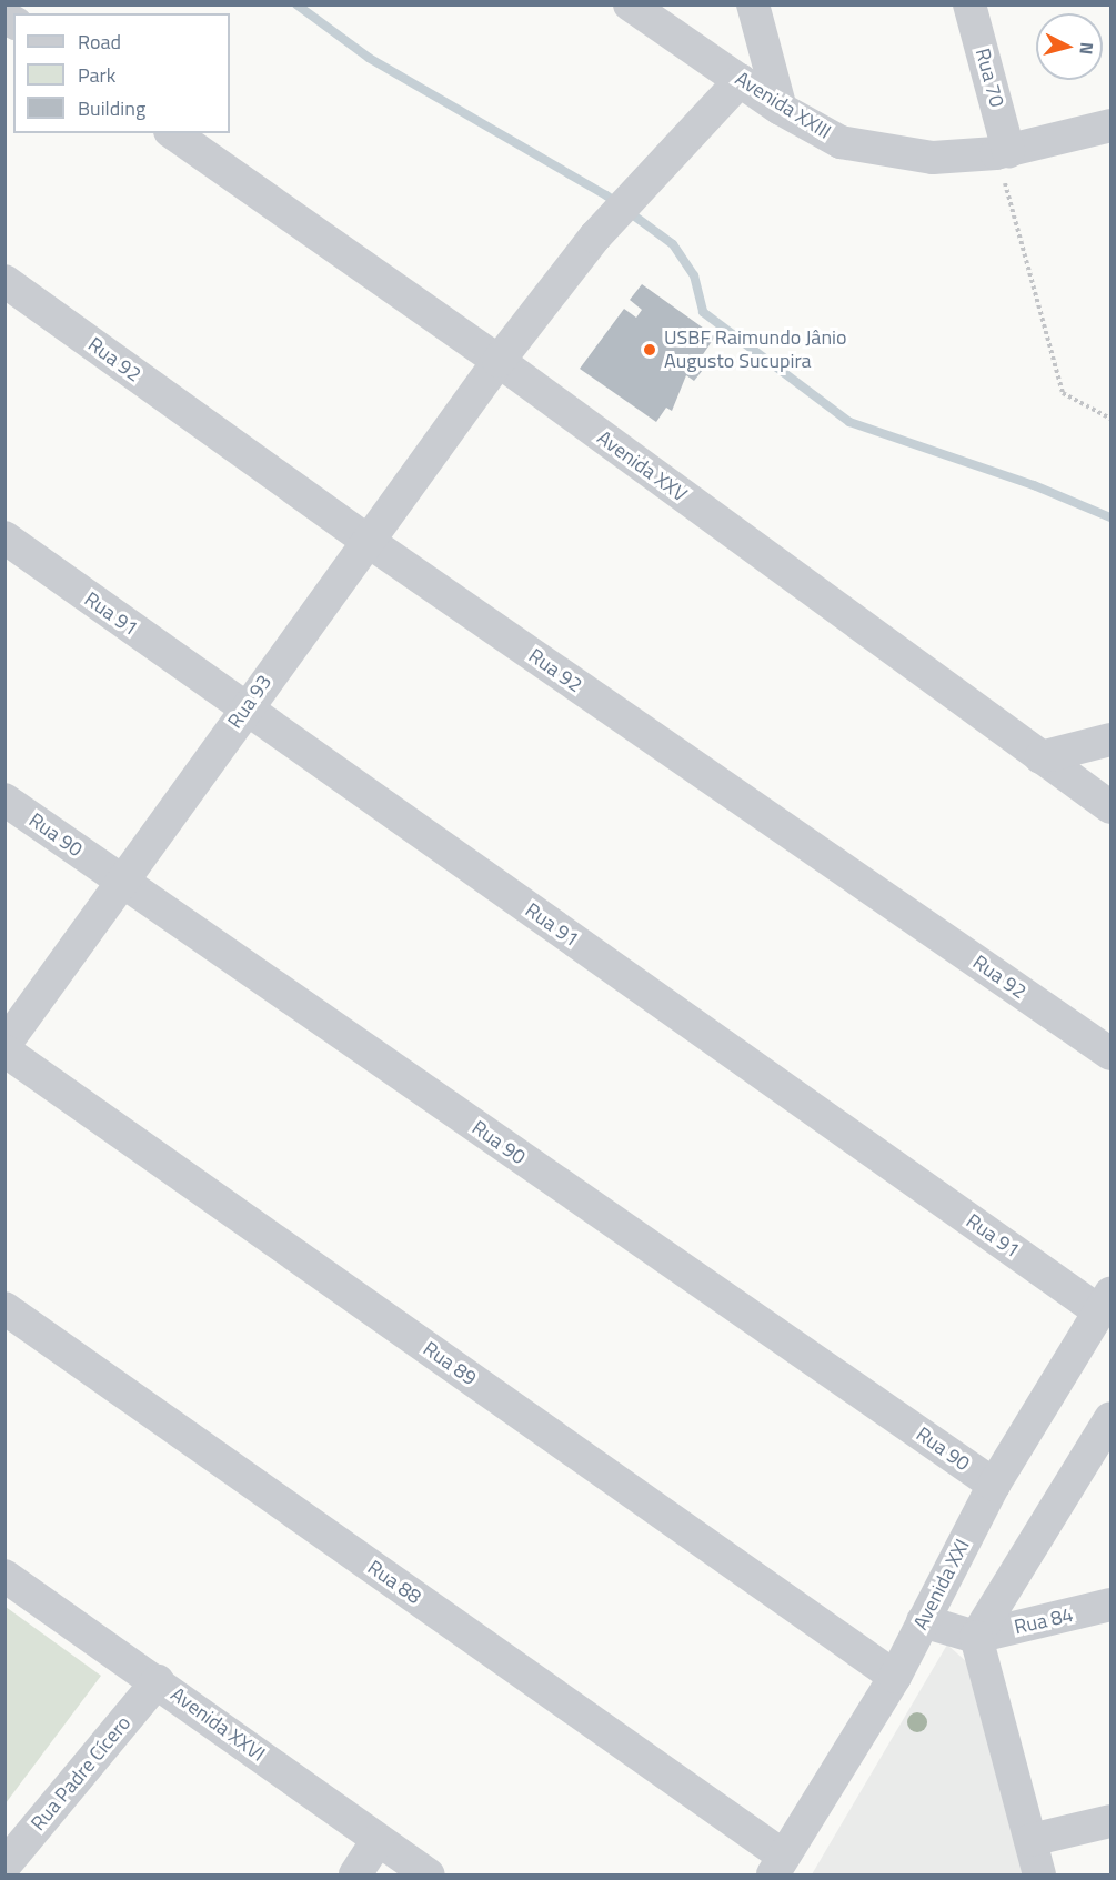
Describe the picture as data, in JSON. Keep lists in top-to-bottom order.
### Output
{
  "streets": {
    "street": [
      "Rua 70",
      "Avenida XXIII",
      "Rua 92",
      "Avenida XXV",
      "Rua 91",
      "Rua 93",
      "Rua 90",
      "Rua 89",
      "Rua 88",
      "Avenida XXI",
      "Rua 84",
      "Avenida XXVI",
      "Rua Padre Cícero"
    ]
  },
  "crossings": [
    ["Rua 70", "Avenida XXIII"],
    ["Avenida XXIII", "Rua 93"],
    ["Rua 92", "Rua 93"],
    ["Avenida XXV", "Rua 93"],
    ["Rua 91", "Rua 93"],
    ["Rua 91", "Avenida XXI"],
    ["Rua 93", "Rua 90"],
    ["Rua 93", "Rua 89"],
    ["Rua 90", "Avenida XXI"],
    ["Rua 89", "Avenida XXI"],
    ["Rua 88", "Avenida XXI"],
    ["Avenida XXVI", "Rua Padre Cícero"]
  ],
  "places": ["USBF Raimundo Jânio Augusto Sucupira"],
  "legend": ["Road", "Park", "Building"],
  "north": "right"
}
